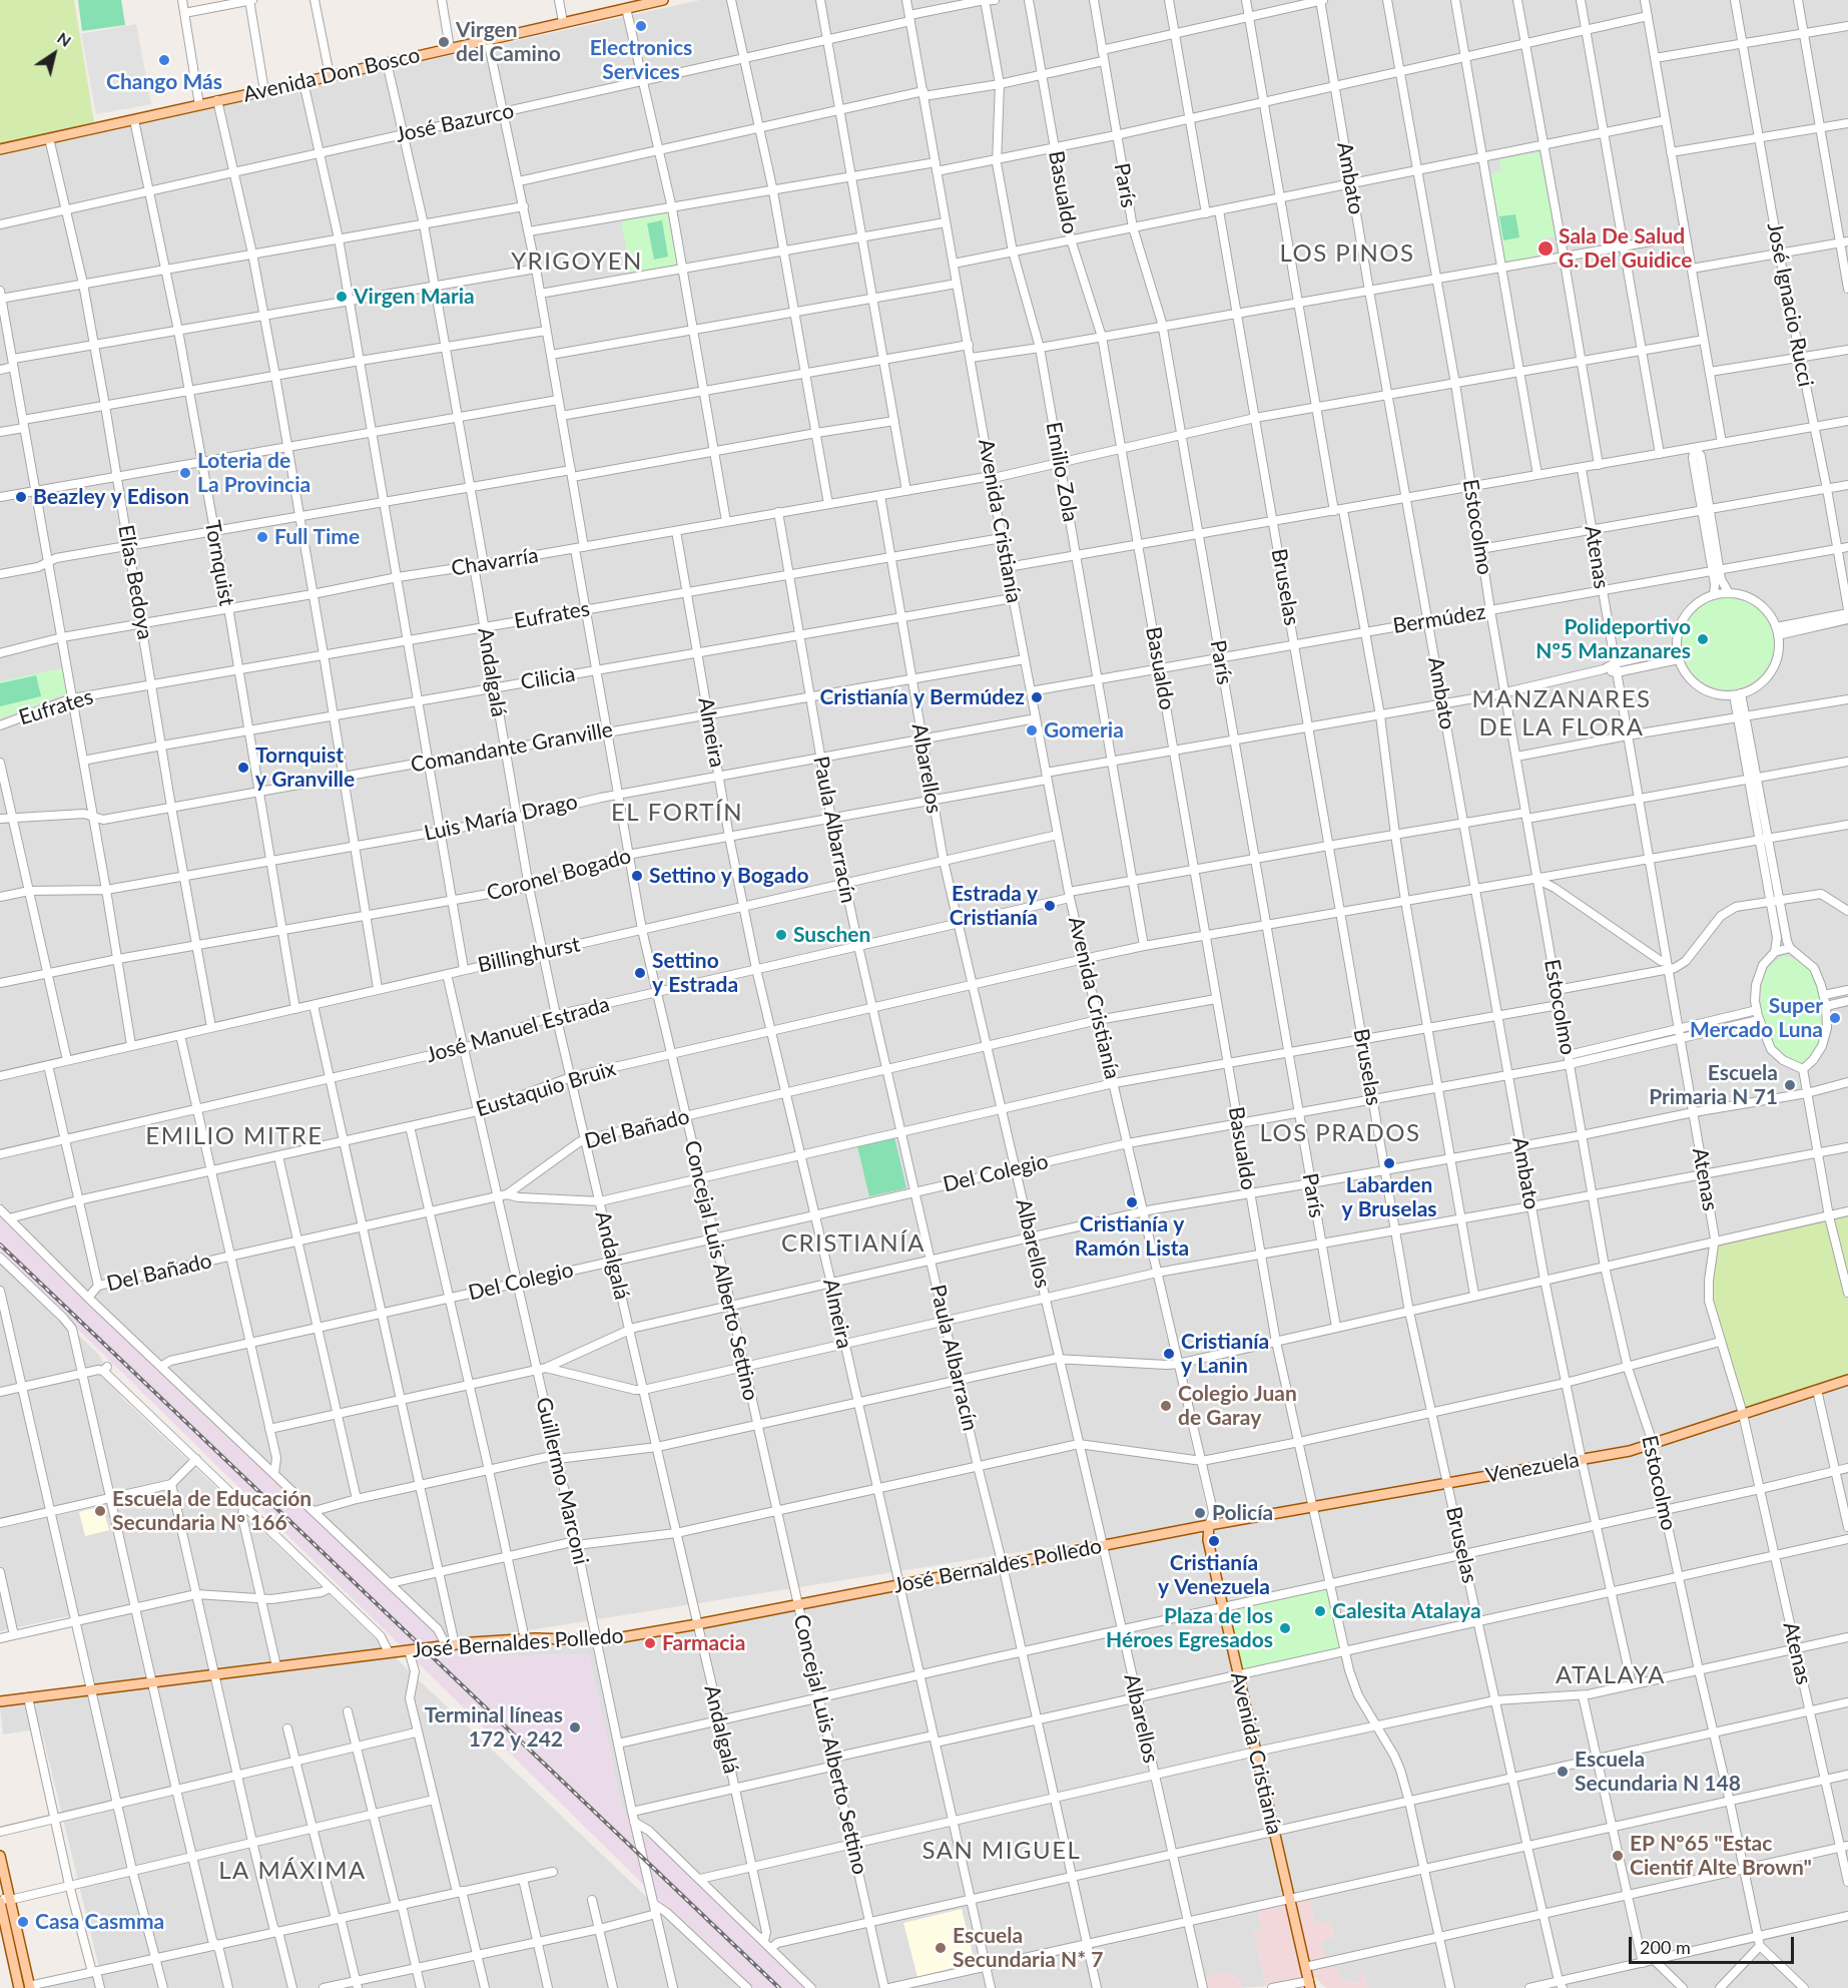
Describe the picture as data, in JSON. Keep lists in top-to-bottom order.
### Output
{
  "streets": {
    "main road": [
      "Avenida Don Bosco",
      "Avenida Cristianía",
      "Venezuela",
      "José Bernaldes Polledo"
    ],
    "street": [
      "José Bazurco",
      "Ambato",
      "París",
      "Basualdo",
      "José Ignacio Rucci",
      "Emilio Zola",
      "Estocolmo",
      "Atenas",
      "Chavarría",
      "Tornquist",
      "Elías Bedoya",
      "Bruselas",
      "Eufrates",
      "Bermúdez",
      "Andalgalá",
      "Cilicia",
      "Almeira",
      "Comandante Granville",
      "Albarellos",
      "Luis María Drago",
      "Paula Albarracín",
      "Coronel Bogado",
      "Billinghurst",
      "José Manuel Estrada",
      "Eustaquio Bruix",
      "Del Bañado",
      "Del Colegio",
      "Concejal Luis Alberto Settino",
      "Guillermo Marconi"
    ]
  },
  "crossings": [
    ["Avenida Don Bosco", "Tornquist"],
    ["Avenida Don Bosco", "Elías Bedoya"],
    ["José Bazurco", "Emilio Zola"],
    ["José Bazurco", "Avenida Cristianía"],
    ["José Bazurco", "Tornquist"],
    ["José Bazurco", "Elías Bedoya"],
    ["Ambato", "Chavarría"],
    ["Ambato", "Bermúdez"],
    ["Ambato", "Coronel Bogado"],
    ["Ambato", "José Manuel Estrada"],
    ["Ambato", "Eustaquio Bruix"],
    ["Ambato", "Del Colegio"],
    ["Ambato", "Venezuela"],
    ["París", "Chavarría"],
    ["París", "Bermúdez"],
    ["París", "Coronel Bogado"],
    ["París", "José Manuel Estrada"],
    ["París", "Eustaquio Bruix"],
    ["París", "Del Colegio"],
    ["Basualdo", "Chavarría"],
    ["Basualdo", "Bermúdez"],
    ["Basualdo", "Coronel Bogado"],
    ["Basualdo", "José Manuel Estrada"],
    ["Basualdo", "Eustaquio Bruix"],
    ["Basualdo", "Del Bañado"],
    ["Basualdo", "Del Colegio"],
    ["José Ignacio Rucci", "Bermúdez"],
    ["Emilio Zola", "Chavarría"],
    ["Emilio Zola", "Bermúdez"],
    ["Emilio Zola", "Coronel Bogado"],
    ["Emilio Zola", "José Manuel Estrada"],
    ["Emilio Zola", "Eustaquio Bruix"],
    ["Avenida Cristianía", "Chavarría"],
    ["Avenida Cristianía", "Eufrates"],
    ["Avenida Cristianía", "Bermúdez"],
    ["Avenida Cristianía", "Cilicia"],
    ["Avenida Cristianía", "Comandante Granville"],
    ["Avenida Cristianía", "Luis María Drago"],
    ["Avenida Cristianía", "Coronel Bogado"],
    ["Avenida Cristianía", "Billinghurst"],
    ["Avenida Cristianía", "José Manuel Estrada"],
    ["Avenida Cristianía", "Eustaquio Bruix"],
    ["Avenida Cristianía", "Del Bañado"],
    ["Avenida Cristianía", "Del Colegio"],
    ["Avenida Cristianía", "Venezuela"],
    ["Avenida Cristianía", "José Bernaldes Polledo"],
    ["Estocolmo", "Chavarría"],
    ["Estocolmo", "Bermúdez"],
    ["Estocolmo", "Coronel Bogado"],
    ["Estocolmo", "José Manuel Estrada"],
    ["Estocolmo", "Eustaquio Bruix"],
    ["Estocolmo", "Del Colegio"],
    ["Estocolmo", "Venezuela"],
    ["Atenas", "Bermúdez"],
    ["Atenas", "José Manuel Estrada"],
    ["Atenas", "Eustaquio Bruix"],
    ["Atenas", "Del Colegio"],
    ["Atenas", "Venezuela"],
    ["Chavarría", "Tornquist"],
    ["Chavarría", "Elías Bedoya"],
    ["Chavarría", "Bruselas"],
    ["Chavarría", "Andalgalá"],
    ["Chavarría", "Almeira"],
    ["Chavarría", "Albarellos"],
    ["Chavarría", "Paula Albarracín"],
    ["Chavarría", "Concejal Luis Alberto Settino"],
    ["Tornquist", "Eufrates"],
    ["Tornquist", "Cilicia"],
    ["Tornquist", "Comandante Granville"],
    ["Tornquist", "Luis María Drago"],
    ["Tornquist", "Coronel Bogado"],
    ["Tornquist", "Billinghurst"],
    ["Elías Bedoya", "Eufrates"],
    ["Elías Bedoya", "Cilicia"],
    ["Elías Bedoya", "Comandante Granville"],
    ["Elías Bedoya", "Luis María Drago"],
    ["Elías Bedoya", "Coronel Bogado"],
    ["Elías Bedoya", "Billinghurst"],
    ["Bruselas", "Bermúdez"],
    ["Bruselas", "Coronel Bogado"],
    ["Bruselas", "José Manuel Estrada"],
    ["Bruselas", "Eustaquio Bruix"],
    ["Bruselas", "Del Colegio"],
    ["Bruselas", "Venezuela"],
    ["Eufrates", "Andalgalá"],
    ["Eufrates", "Almeira"],
    ["Eufrates", "Albarellos"],
    ["Eufrates", "Paula Albarracín"],
    ["Eufrates", "Concejal Luis Alberto Settino"],
    ["Andalgalá", "Cilicia"],
    ["Andalgalá", "Comandante Granville"],
    ["Andalgalá", "Luis María Drago"],
    ["Andalgalá", "Coronel Bogado"],
    ["Andalgalá", "Billinghurst"],
    ["Andalgalá", "José Manuel Estrada"],
    ["Andalgalá", "Eustaquio Bruix"],
    ["Andalgalá", "Del Bañado"],
    ["Andalgalá", "Del Colegio"],
    ["Andalgalá", "José Bernaldes Polledo"],
    ["Cilicia", "Almeira"],
    ["Cilicia", "Albarellos"],
    ["Cilicia", "Paula Albarracín"],
    ["Cilicia", "Concejal Luis Alberto Settino"],
    ["Almeira", "Comandante Granville"],
    ["Almeira", "Luis María Drago"],
    ["Almeira", "Coronel Bogado"],
    ["Almeira", "Billinghurst"],
    ["Almeira", "José Manuel Estrada"],
    ["Almeira", "Eustaquio Bruix"],
    ["Almeira", "Del Bañado"],
    ["Almeira", "Del Colegio"],
    ["Almeira", "José Bernaldes Polledo"],
    ["Comandante Granville", "Albarellos"],
    ["Comandante Granville", "Paula Albarracín"],
    ["Comandante Granville", "Concejal Luis Alberto Settino"],
    ["Albarellos", "Luis María Drago"],
    ["Albarellos", "Coronel Bogado"],
    ["Albarellos", "Billinghurst"],
    ["Albarellos", "José Manuel Estrada"],
    ["Albarellos", "Eustaquio Bruix"],
    ["Albarellos", "Del Bañado"],
    ["Albarellos", "Del Colegio"],
    ["Albarellos", "José Bernaldes Polledo"],
    ["Luis María Drago", "Paula Albarracín"],
    ["Luis María Drago", "Concejal Luis Alberto Settino"],
    ["Paula Albarracín", "Coronel Bogado"],
    ["Paula Albarracín", "Billinghurst"],
    ["Paula Albarracín", "José Manuel Estrada"],
    ["Paula Albarracín", "Eustaquio Bruix"],
    ["Paula Albarracín", "Del Bañado"],
    ["Paula Albarracín", "Del Colegio"],
    ["Paula Albarracín", "José Bernaldes Polledo"],
    ["Coronel Bogado", "Concejal Luis Alberto Settino"],
    ["Billinghurst", "Concejal Luis Alberto Settino"],
    ["Billinghurst", "Guillermo Marconi"],
    ["José Manuel Estrada", "Concejal Luis Alberto Settino"],
    ["José Manuel Estrada", "Guillermo Marconi"],
    ["Eustaquio Bruix", "Concejal Luis Alberto Settino"],
    ["Eustaquio Bruix", "Guillermo Marconi"],
    ["Del Bañado", "Concejal Luis Alberto Settino"],
    ["Del Bañado", "Guillermo Marconi"],
    ["Del Colegio", "Concejal Luis Alberto Settino"],
    ["Del Colegio", "Guillermo Marconi"],
    ["Concejal Luis Alberto Settino", "José Bernaldes Polledo"],
    ["Venezuela", "José Bernaldes Polledo"],
    ["Guillermo Marconi", "José Bernaldes Polledo"]
  ],
  "districts": [
    "LOS PINOS",
    "YRIGOYEN",
    "MANZANARES DE LA FLORA",
    "EL FORTÍN",
    "LOS PRADOS",
    "EMILIO MITRE",
    "CRISTIANÍA",
    "ATALAYA",
    "SAN MIGUEL",
    "LA MÁXIMA"
  ],
  "places": [
    "Electronics Services",
    "Virgen del Camino",
    "Chango Más",
    "Sala De Salud G. Del Guidice",
    "Virgen Maria",
    "Loteria de La Provincia",
    "Beazley y Edison",
    "Full Time",
    "Polideportivo Nº5 Manzanares",
    "Cristianía y Bermúdez",
    "Gomeria",
    "Tornquist y Granville",
    "Settino y Bogado",
    "Estrada y Cristianía",
    "Suschen",
    "Settino y Estrada",
    "Super Mercado Luna",
    "Escuela Primaria N 71",
    "Labarden y Bruselas",
    "Cristianía y Ramón Lista",
    "Cristianía y Lanin",
    "Colegio Juan de Garay",
    "Escuela de Educación Secundaria N° 166",
    "Policía",
    "Cristianía y Venezuela",
    "Calesita Atalaya",
    "Plaza de los Héroes Egresados",
    "Farmacia",
    "Terminal líneas 172 y 242",
    "Escuela Secundaria N 148",
    "EP Nº65 \"Estac Cientif Alte Brown\"",
    "Casa Casmma",
    "Escuela Secundaria N* 7"
  ],
  "scale_bar": "200 m",
  "north": "top right"
}
